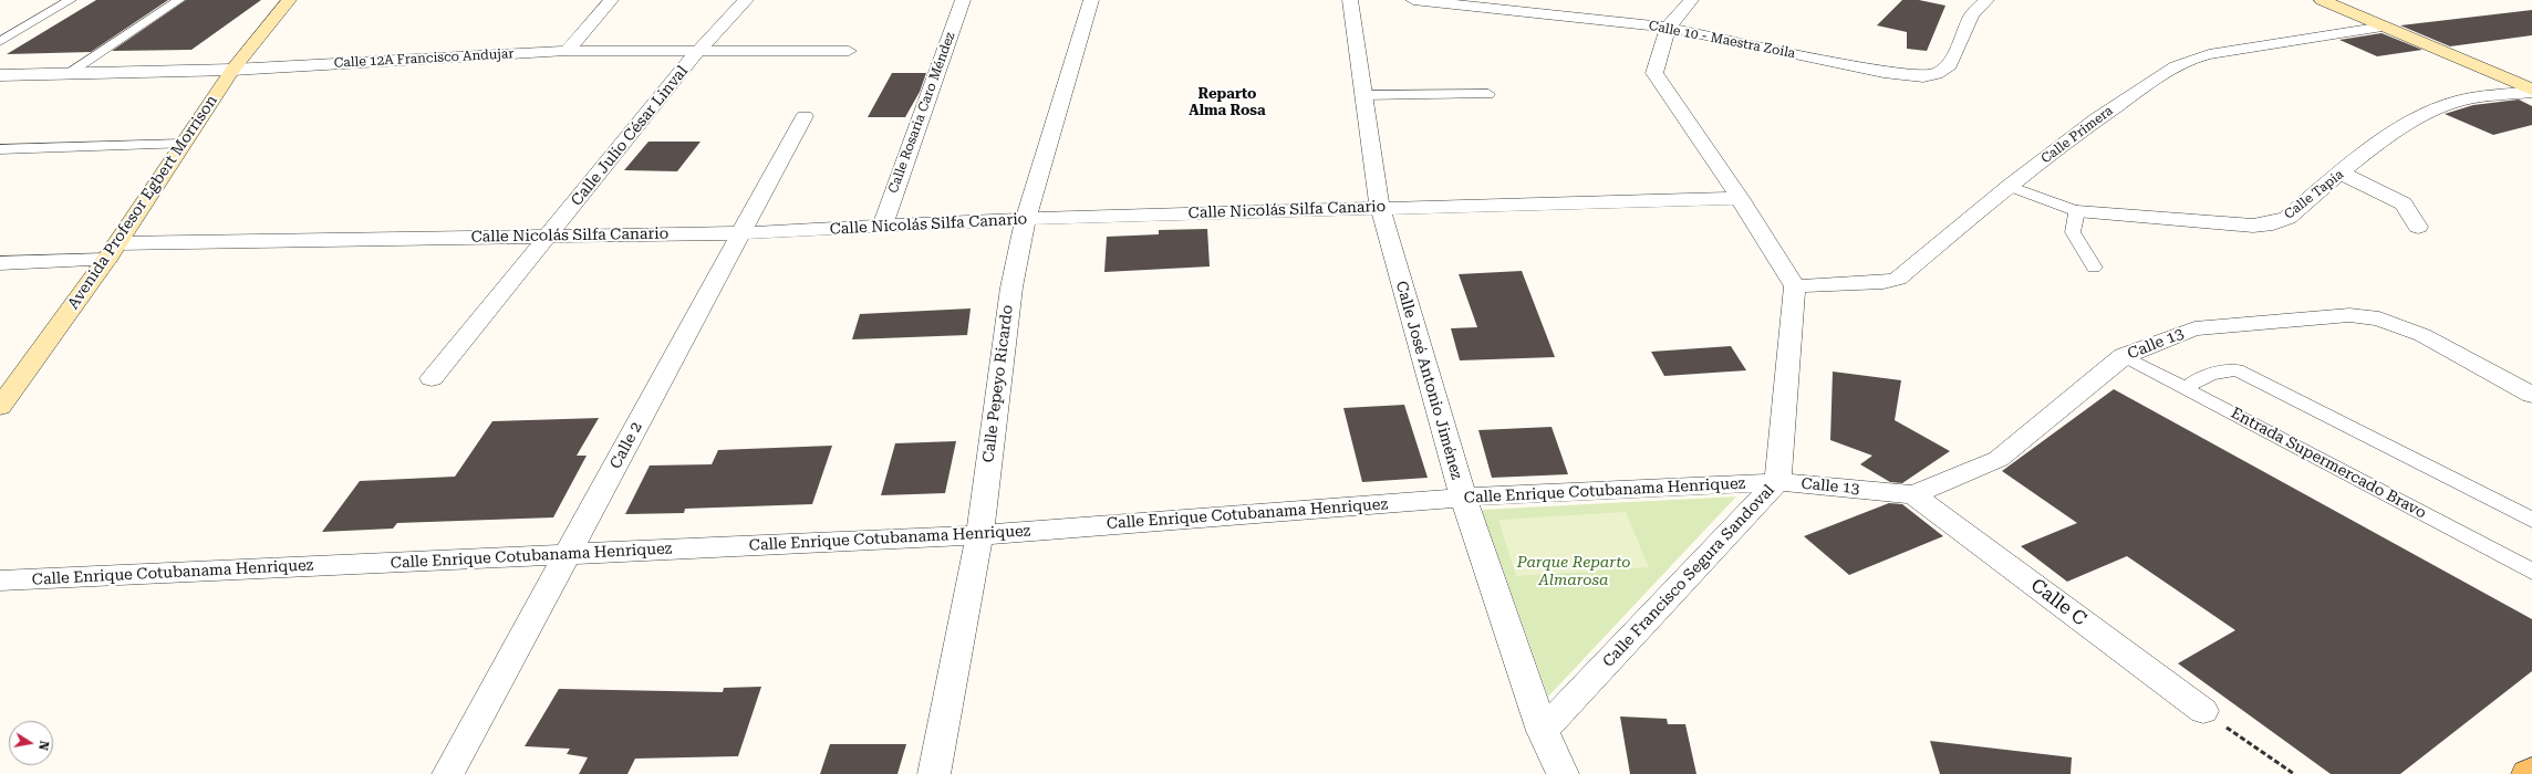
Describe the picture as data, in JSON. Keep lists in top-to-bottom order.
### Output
{
  "streets": {
    "street": [
      "Calle 10 - Maestra Zoila",
      "Calle 12A Francisco Andujar",
      "Calle Rosaria Caro Méndez",
      "Calle Primera",
      "Calle Julio César Linval",
      "Calle Tapia",
      "Avenida Profesor Egbert Morrison",
      "Calle Nicolás Silfa Canario",
      "Calle 13",
      "Calle José Antonio Jiménez",
      "Calle Pepeyo Ricardo",
      "Calle 2",
      "Calle Enrique Cotubanama Henriquez",
      "Calle Francisco Segura Sandoval",
      "Calle C"
    ],
    "lane": ["Entrada Supermercado Bravo"]
  },
  "crossings": [
    ["Calle 12A Francisco Andujar", "Calle Julio César Linval"],
    ["Calle 12A Francisco Andujar", "Avenida Profesor Egbert Morrison"],
    ["Calle Rosaria Caro Méndez", "Calle Nicolás Silfa Canario"],
    ["Calle Primera", "Calle Francisco Segura Sandoval"],
    ["Calle Julio César Linval", "Calle Nicolás Silfa Canario"],
    ["Avenida Profesor Egbert Morrison", "Calle Nicolás Silfa Canario"],
    ["Calle Nicolás Silfa Canario", "Calle José Antonio Jiménez"],
    ["Calle Nicolás Silfa Canario", "Calle Pepeyo Ricardo"],
    ["Calle Nicolás Silfa Canario", "Calle 2"],
    ["Calle 13", "Entrada Supermercado Bravo"],
    ["Calle 13", "Calle Enrique Cotubanama Henriquez"],
    ["Calle 13", "Calle Francisco Segura Sandoval"],
    ["Calle 13", "Calle C"],
    ["Calle José Antonio Jiménez", "Calle Enrique Cotubanama Henriquez"],
    ["Calle José Antonio Jiménez", "Calle Francisco Segura Sandoval"],
    ["Calle Pepeyo Ricardo", "Calle Enrique Cotubanama Henriquez"],
    ["Calle 2", "Calle Enrique Cotubanama Henriquez"],
    ["Calle Enrique Cotubanama Henriquez", "Calle Francisco Segura Sandoval"]
  ],
  "districts": ["Reparto Alma Rosa"],
  "parks": ["Parque Reparto Almarosa"],
  "north": "right"
}
